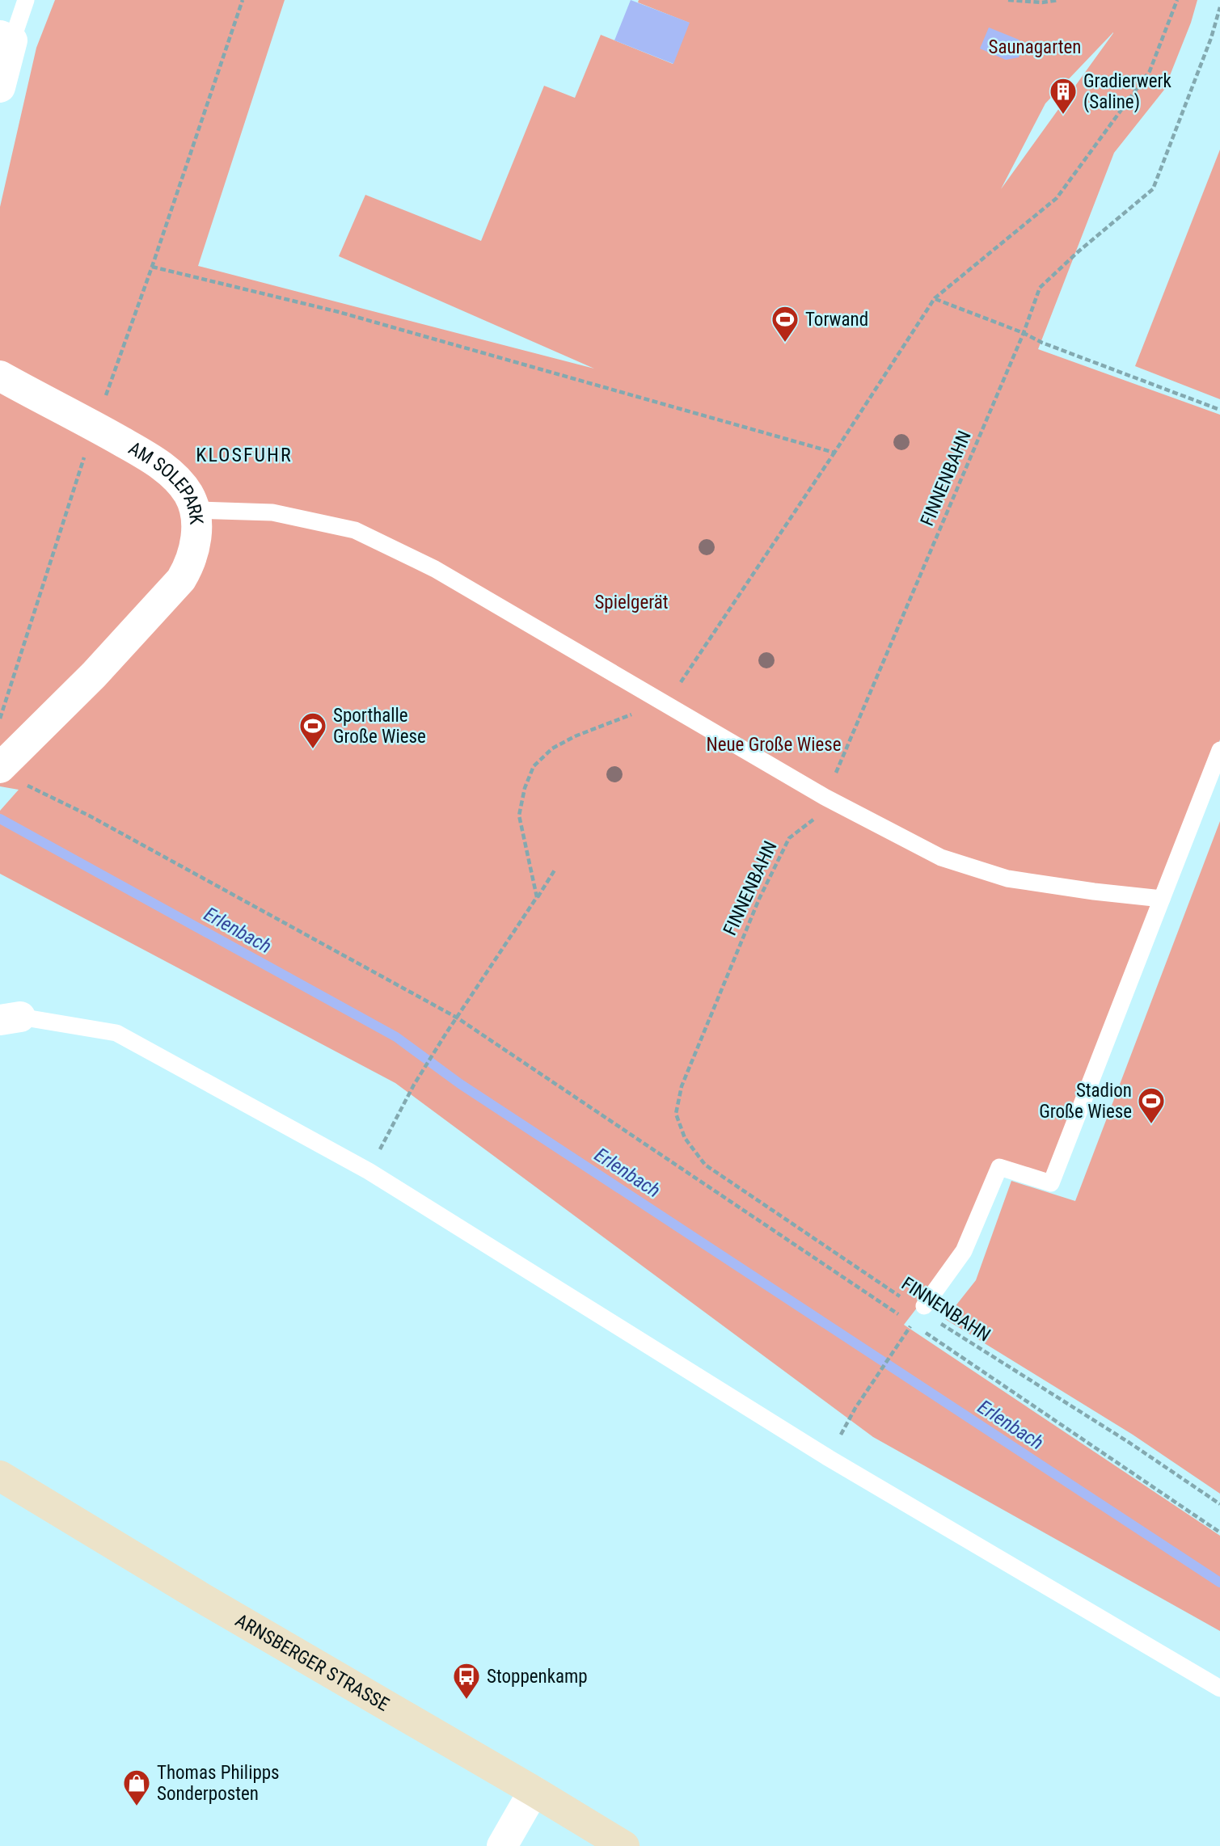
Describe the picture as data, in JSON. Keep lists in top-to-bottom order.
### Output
{
  "streets": {
    "street": ["AM SOLEPARK", "ARNSBERGER STRASSE"],
    "path": ["FINNENBAHN"]
  },
  "districts": ["KLOSFUHR"],
  "water": ["Erlenbach"],
  "parks": ["Saunagarten", "Spielgerät", "Neue Große Wiese"],
  "places": {
    "building": ["Gradierwerk (Saline)"],
    "sports": ["Torwand", "Sporthalle Große Wiese", "Stadion Große Wiese"],
    "bus stop": ["Stoppenkamp"],
    "shop": ["Thomas Philipps Sonderposten"]
  }
}
